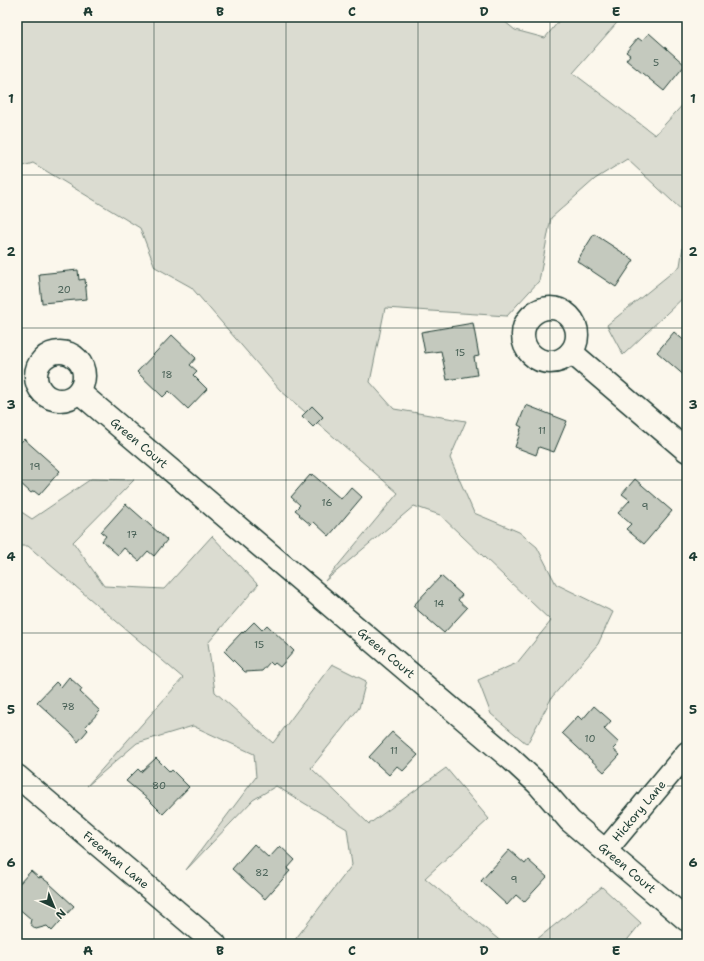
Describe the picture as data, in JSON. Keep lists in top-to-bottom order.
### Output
{
  "streets": {
    "street": ["Green Court", "Hickory Lane", "Freeman Lane"]
  },
  "crossings": [
    ["Green Court", "Hickory Lane"]
  ],
  "house_numbers": [
    "5",
    "20",
    "15",
    "18",
    "11",
    "19",
    "16",
    "9",
    "17",
    "14",
    "15",
    "78",
    "10",
    "11",
    "80",
    "82",
    "9"
  ],
  "north": "bottom right",
  "grid": {
    "columns": [
      "A",
      "B",
      "C",
      "D",
      "E"
    ],
    "rows": [
      "1",
      "2",
      "3",
      "4",
      "5",
      "6"
    ]
  }
}
